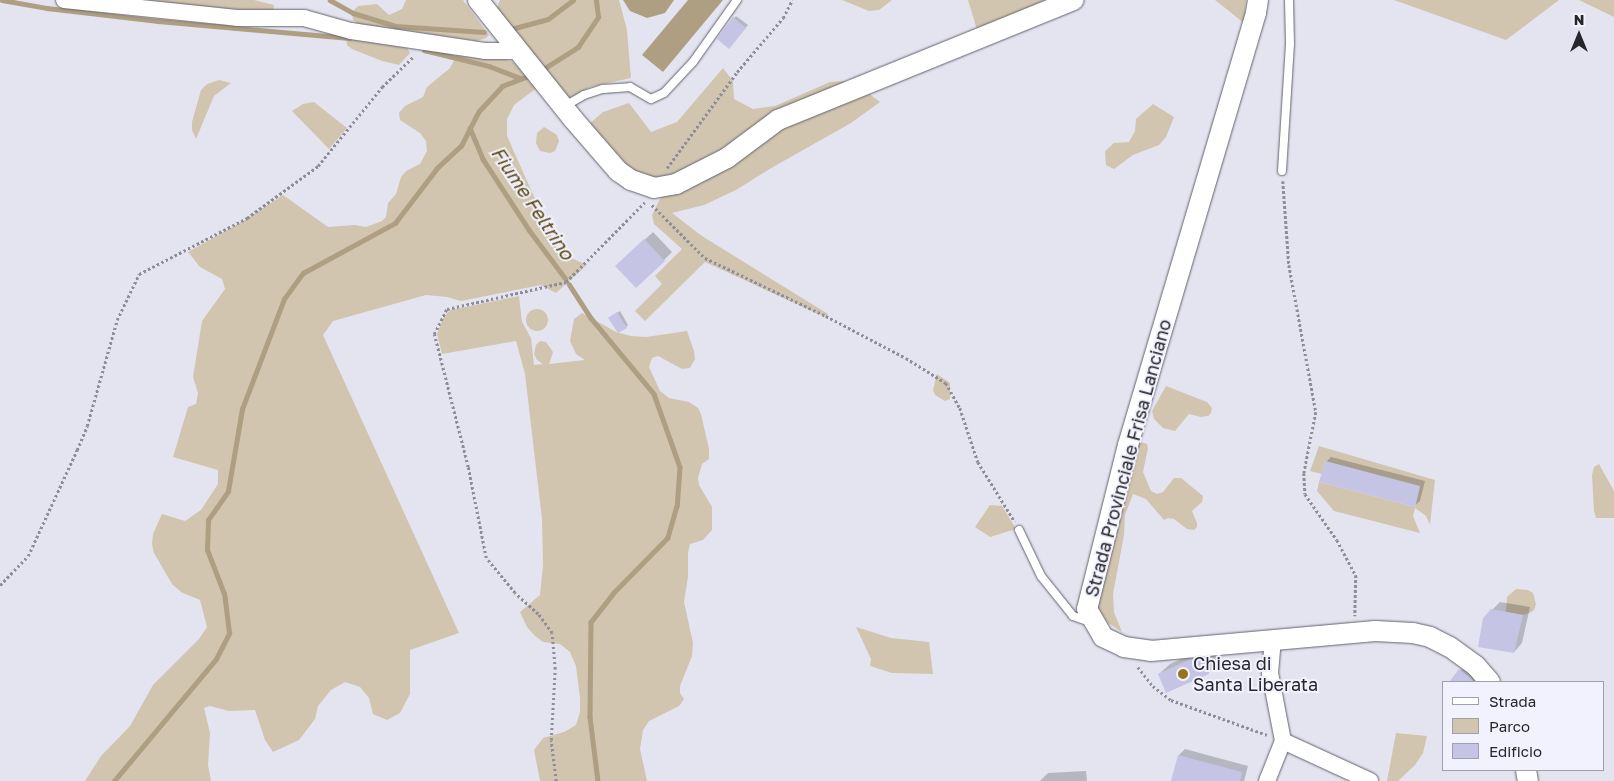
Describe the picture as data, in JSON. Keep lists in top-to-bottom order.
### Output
{
  "streets": {
    "street": ["Strada Provinciale Frisa Lanciano"]
  },
  "water": ["Fiume Feltrino"],
  "places": ["Chiesa di Santa Liberata"],
  "legend": ["Strada", "Parco", "Edificio"],
  "north": "top"
}
